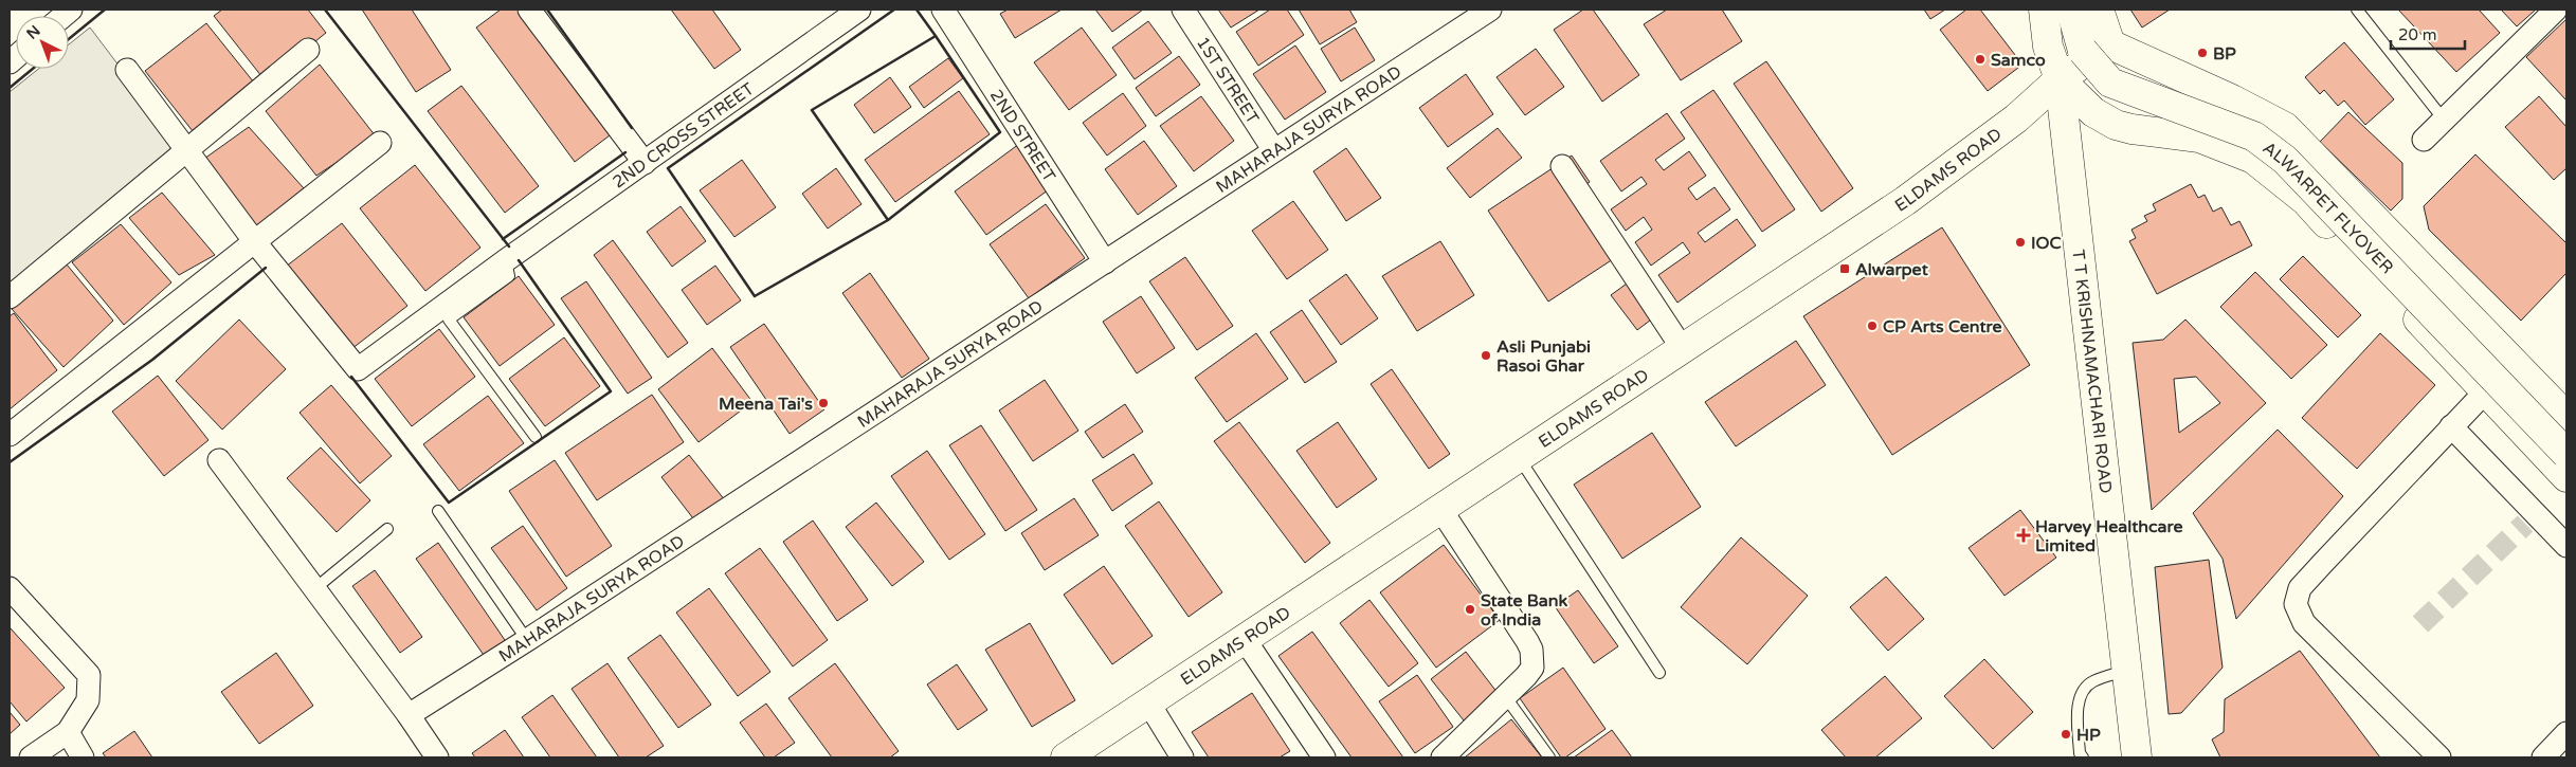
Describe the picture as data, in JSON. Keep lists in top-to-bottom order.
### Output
{
  "streets": {
    "main road": ["ELDAMS ROAD", "ALWARPET FLYOVER", "T T KRISHNAMACHARI ROAD"],
    "street": [
      "1ST STREET",
      "MAHARAJA SURYA ROAD",
      "2ND CROSS STREET",
      "2ND STREET"
    ]
  },
  "crossings": [
    ["1ST STREET", "MAHARAJA SURYA ROAD"],
    ["MAHARAJA SURYA ROAD", "2ND STREET"],
    ["ELDAMS ROAD", "T T KRISHNAMACHARI ROAD"]
  ],
  "places": {
    "other": [
      "BP",
      "Samco",
      "IOC",
      "CP Arts Centre",
      "Asli Punjabi Rasoi Ghar",
      "Meena Tai's",
      "State Bank of India",
      "HP"
    ],
    "transit": ["Alwarpet"],
    "health": ["Harvey Healthcare Limited"]
  },
  "scale_bar": "20 m",
  "north": "top left"
}
